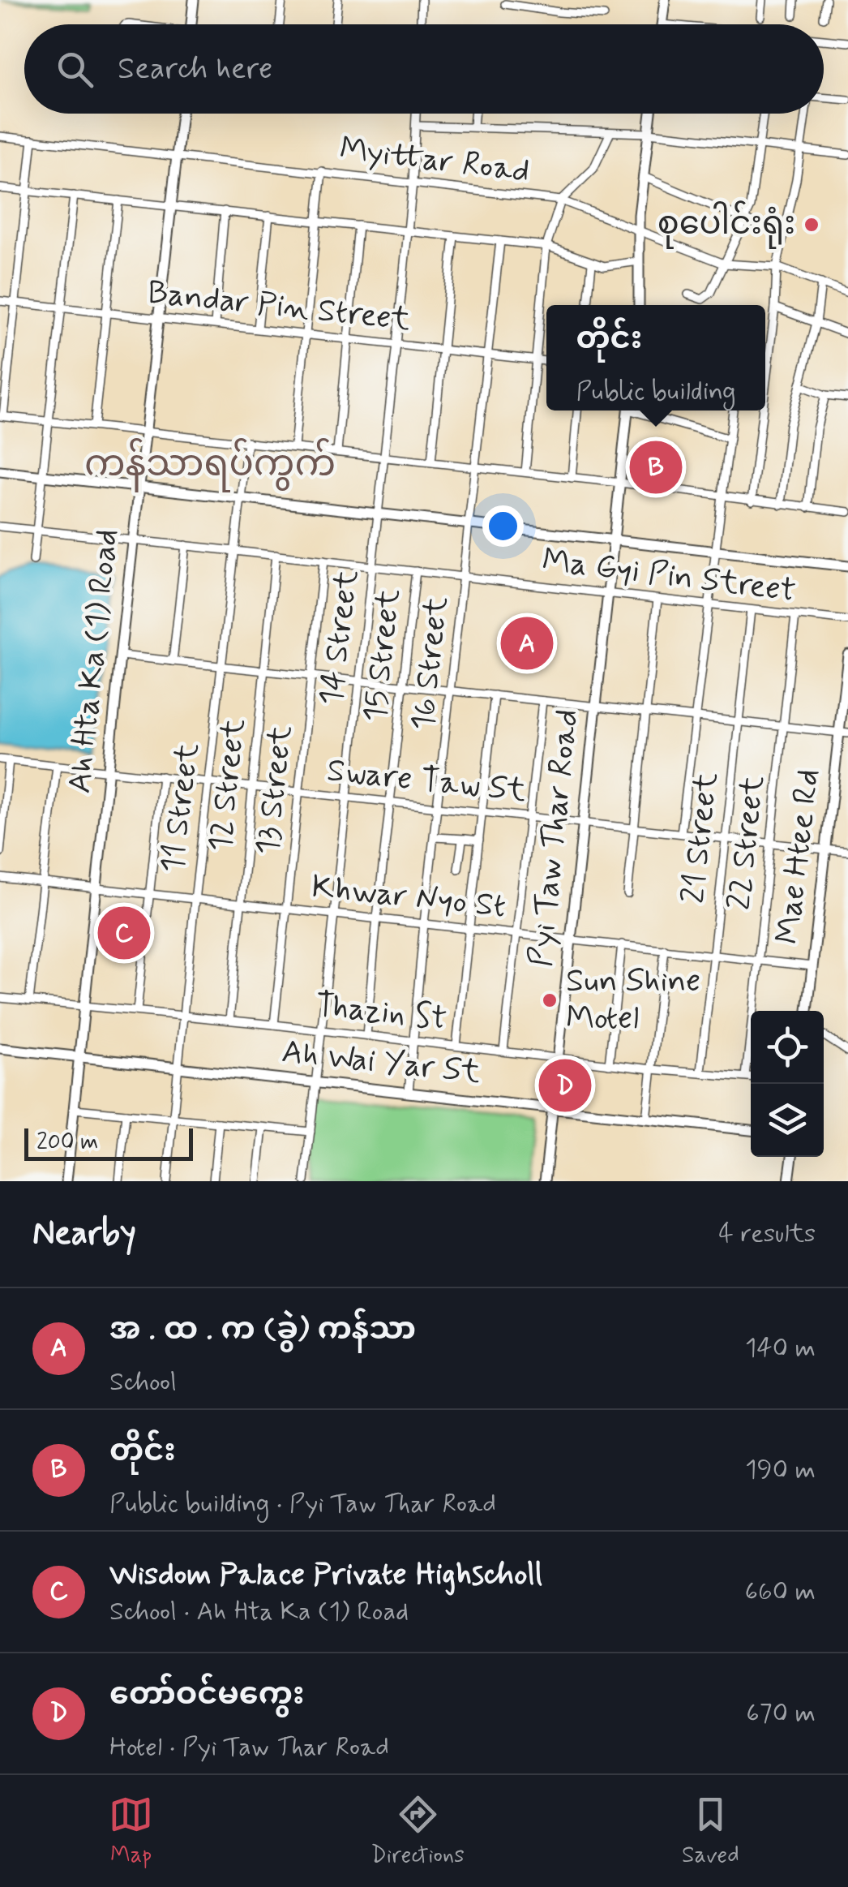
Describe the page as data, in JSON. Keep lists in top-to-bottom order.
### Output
{
  "streets": {
    "street": [
      "Myittar Road",
      "Bandar Pin Street",
      "Ma Gyi Pin Street",
      "14 Street",
      "15 Street",
      "Ah Hta Ka (1) Road",
      "16 Street",
      "Sware Taw St",
      "12 Street",
      "13 Street",
      "11 Street",
      "Pyi Taw Thar Road",
      "21 Street",
      "22 Street",
      "Mae Htee Rd",
      "Khwar Nyo St",
      "Thazin St",
      "Ah Wai Yar St"
    ]
  },
  "crossings": [
    ["Myittar Road", "14 Street"],
    ["Myittar Road", "Ah Hta Ka (1) Road"],
    ["Bandar Pin Street", "14 Street"],
    ["Bandar Pin Street", "Ah Hta Ka (1) Road"],
    ["Bandar Pin Street", "16 Street"],
    ["Ma Gyi Pin Street", "14 Street"],
    ["Ma Gyi Pin Street", "15 Street"],
    ["Ma Gyi Pin Street", "Ah Hta Ka (1) Road"],
    ["Ma Gyi Pin Street", "16 Street"],
    ["Ma Gyi Pin Street", "12 Street"],
    ["Ma Gyi Pin Street", "13 Street"],
    ["Ma Gyi Pin Street", "11 Street"],
    ["Ma Gyi Pin Street", "Pyi Taw Thar Road"],
    ["Ma Gyi Pin Street", "21 Street"],
    ["Ma Gyi Pin Street", "22 Street"],
    ["14 Street", "Sware Taw St"],
    ["14 Street", "Khwar Nyo St"],
    ["14 Street", "Thazin St"],
    ["14 Street", "Ah Wai Yar St"],
    ["15 Street", "Sware Taw St"],
    ["15 Street", "Khwar Nyo St"],
    ["15 Street", "Thazin St"],
    ["Ah Hta Ka (1) Road", "Sware Taw St"],
    ["Ah Hta Ka (1) Road", "Khwar Nyo St"],
    ["Ah Hta Ka (1) Road", "Thazin St"],
    ["Ah Hta Ka (1) Road", "Ah Wai Yar St"],
    ["16 Street", "Sware Taw St"],
    ["16 Street", "Khwar Nyo St"],
    ["16 Street", "Thazin St"],
    ["16 Street", "Ah Wai Yar St"],
    ["Sware Taw St", "12 Street"],
    ["Sware Taw St", "13 Street"],
    ["Sware Taw St", "11 Street"],
    ["Sware Taw St", "Pyi Taw Thar Road"],
    ["Sware Taw St", "21 Street"],
    ["Sware Taw St", "22 Street"],
    ["Sware Taw St", "Mae Htee Rd"],
    ["12 Street", "Khwar Nyo St"],
    ["12 Street", "Thazin St"],
    ["13 Street", "Khwar Nyo St"],
    ["13 Street", "Thazin St"],
    ["11 Street", "Khwar Nyo St"],
    ["11 Street", "Thazin St"],
    ["11 Street", "Ah Wai Yar St"],
    ["Pyi Taw Thar Road", "Khwar Nyo St"],
    ["Pyi Taw Thar Road", "Thazin St"],
    ["Pyi Taw Thar Road", "Ah Wai Yar St"],
    ["21 Street", "Khwar Nyo St"],
    ["21 Street", "Thazin St"],
    ["22 Street", "Khwar Nyo St"],
    ["22 Street", "Thazin St"],
    ["Mae Htee Rd", "Khwar Nyo St"]
  ],
  "districts": ["ကန်သာရပ်ကွက်"],
  "places": ["စုပေါင်းရုံး", "Sun Shine Motel"],
  "scale_bar": "200 m",
  "page": {
    "search": "Search here",
    "popup": ["တိုင်း", "Public building"],
    "pins": [
      "B",
      "A",
      "C",
      "D"
    ],
    "scale": "200 m",
    "heading": ["Nearby", "4 results"],
    "list": [
      {
        "mark": "A",
        "name": "အ . ထ . က (ခွဲ) ကန်သာ",
        "note": "School",
        "value": "140 m"
      },
      {
        "mark": "B",
        "name": "တိုင်း",
        "note": "Public building · Pyi Taw Thar Road",
        "value": "190 m"
      },
      {
        "mark": "C",
        "name": "Wisdom Palace Private Highscholl",
        "note": "School · Ah Hta Ka (1) Road",
        "value": "660 m"
      },
      {
        "mark": "D",
        "name": "တော်ဝင်မကွေး",
        "note": "Hotel · Pyi Taw Thar Road",
        "value": "670 m"
      }
    ],
    "nav": ["Map", "Directions", "Saved"]
  }
}
